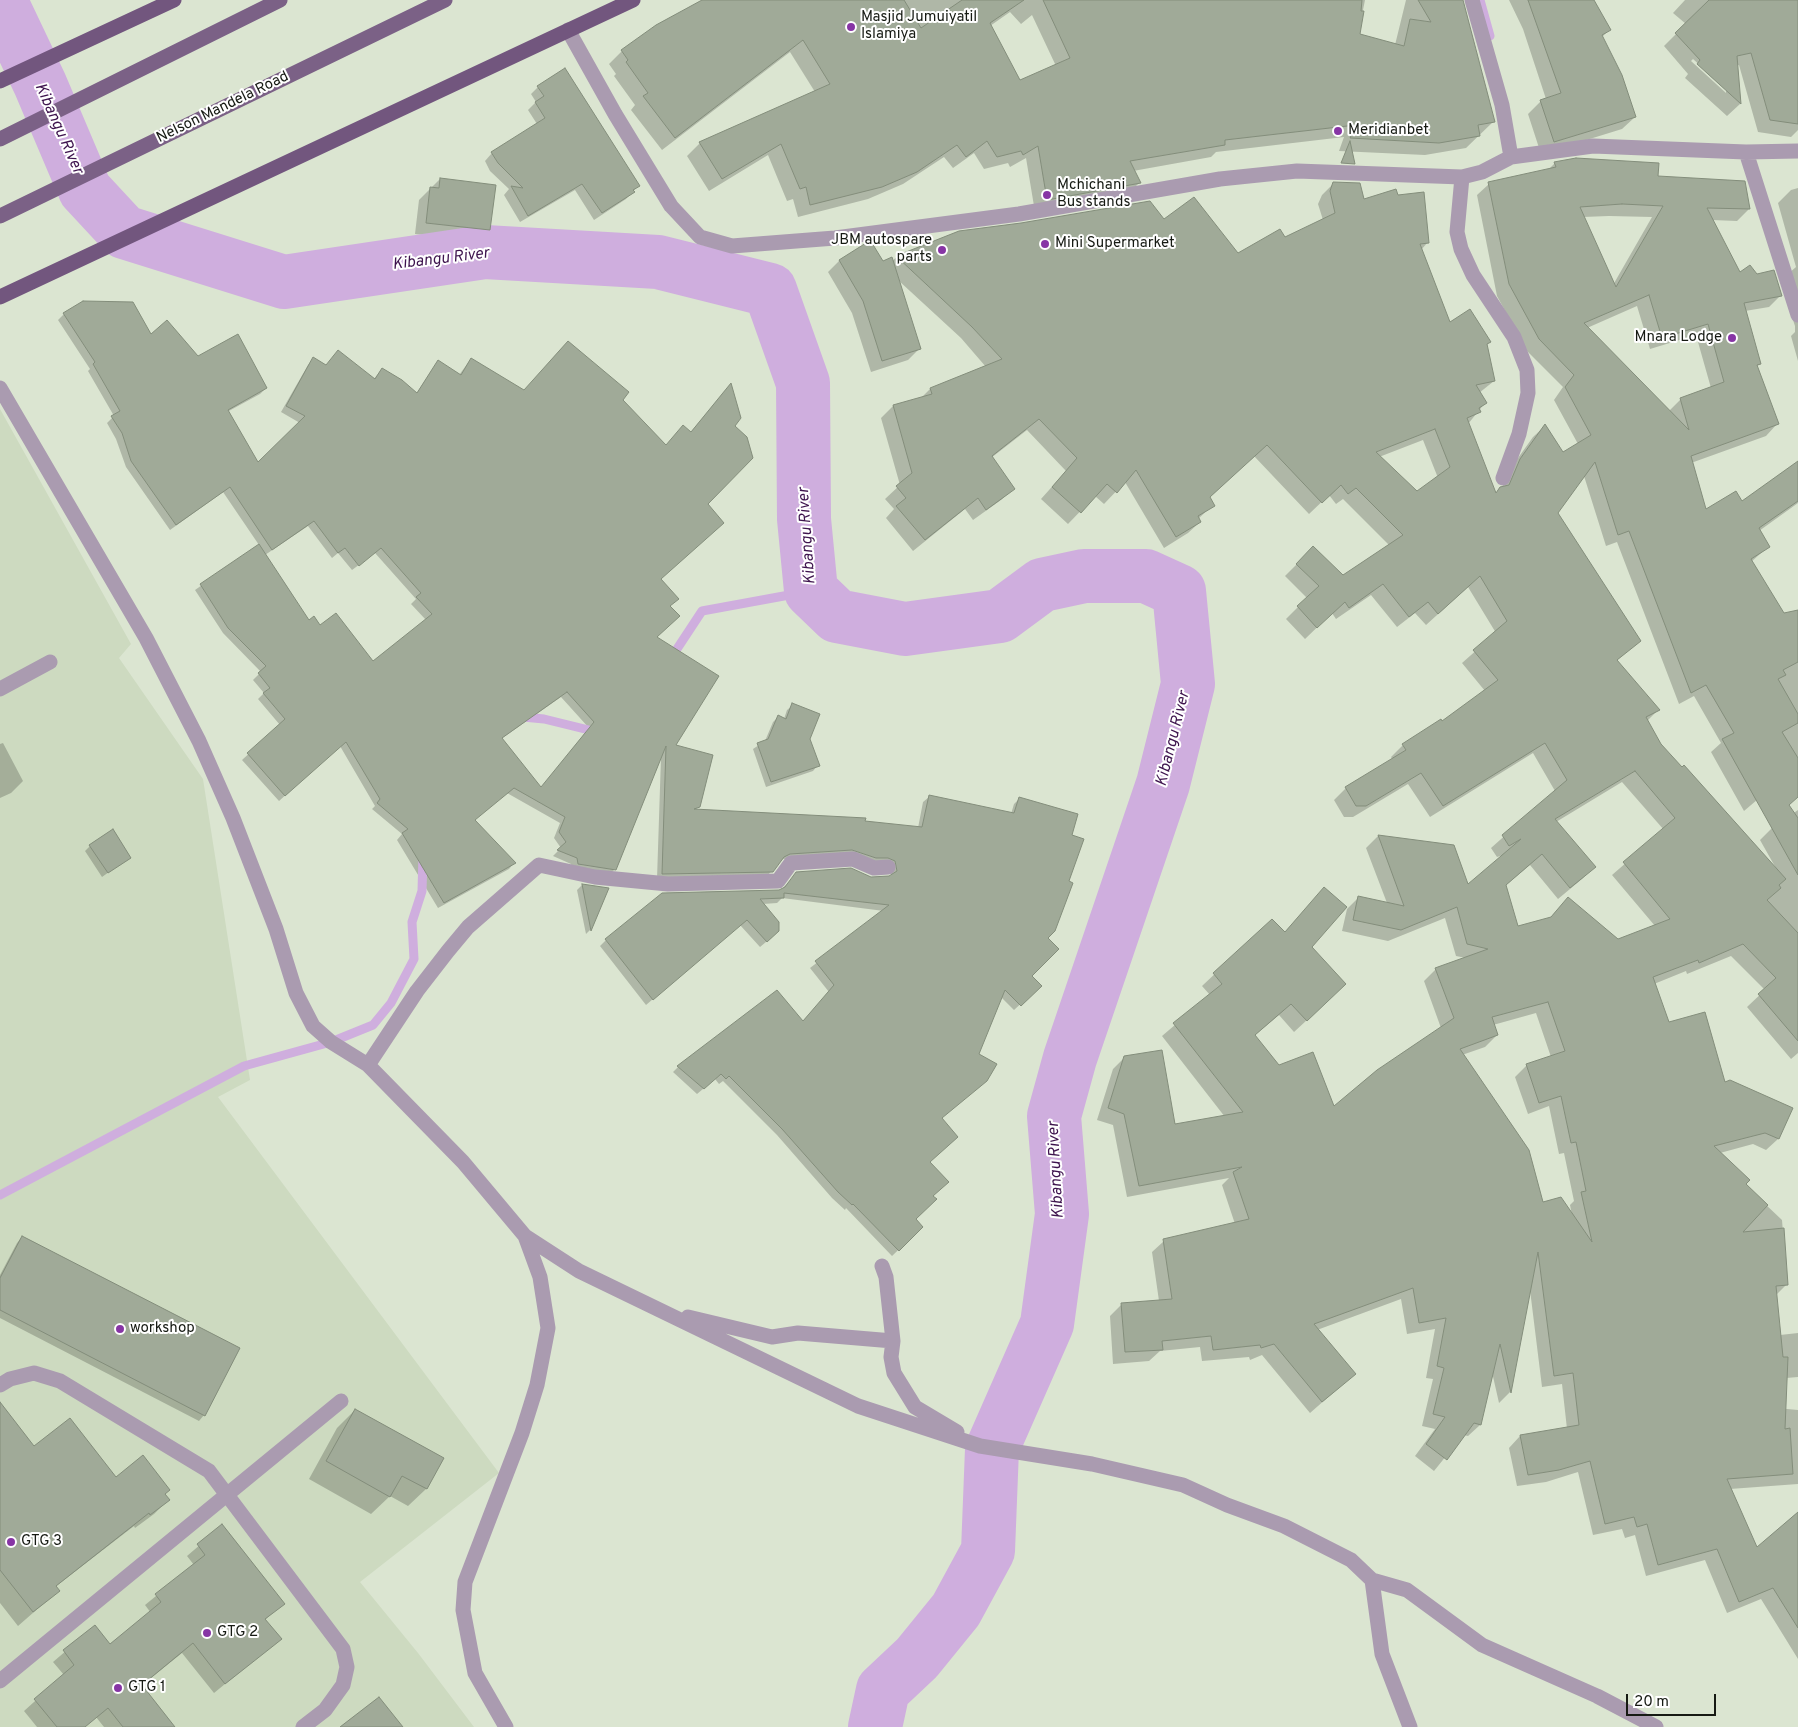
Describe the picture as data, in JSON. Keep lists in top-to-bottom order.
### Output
{
  "streets": {
    "main road": ["Nelson Mandela Road"]
  },
  "water": ["Kibangu River"],
  "places": [
    "Masjid Jumuiyatil Islamiya",
    "Meridianbet",
    "Mchichani Bus stands",
    "Mini Supermarket",
    "JBM autospare parts",
    "Mnara Lodge",
    "workshop",
    "GTG 3",
    "GTG 2",
    "GTG 1"
  ],
  "scale_bar": "20 m"
}
